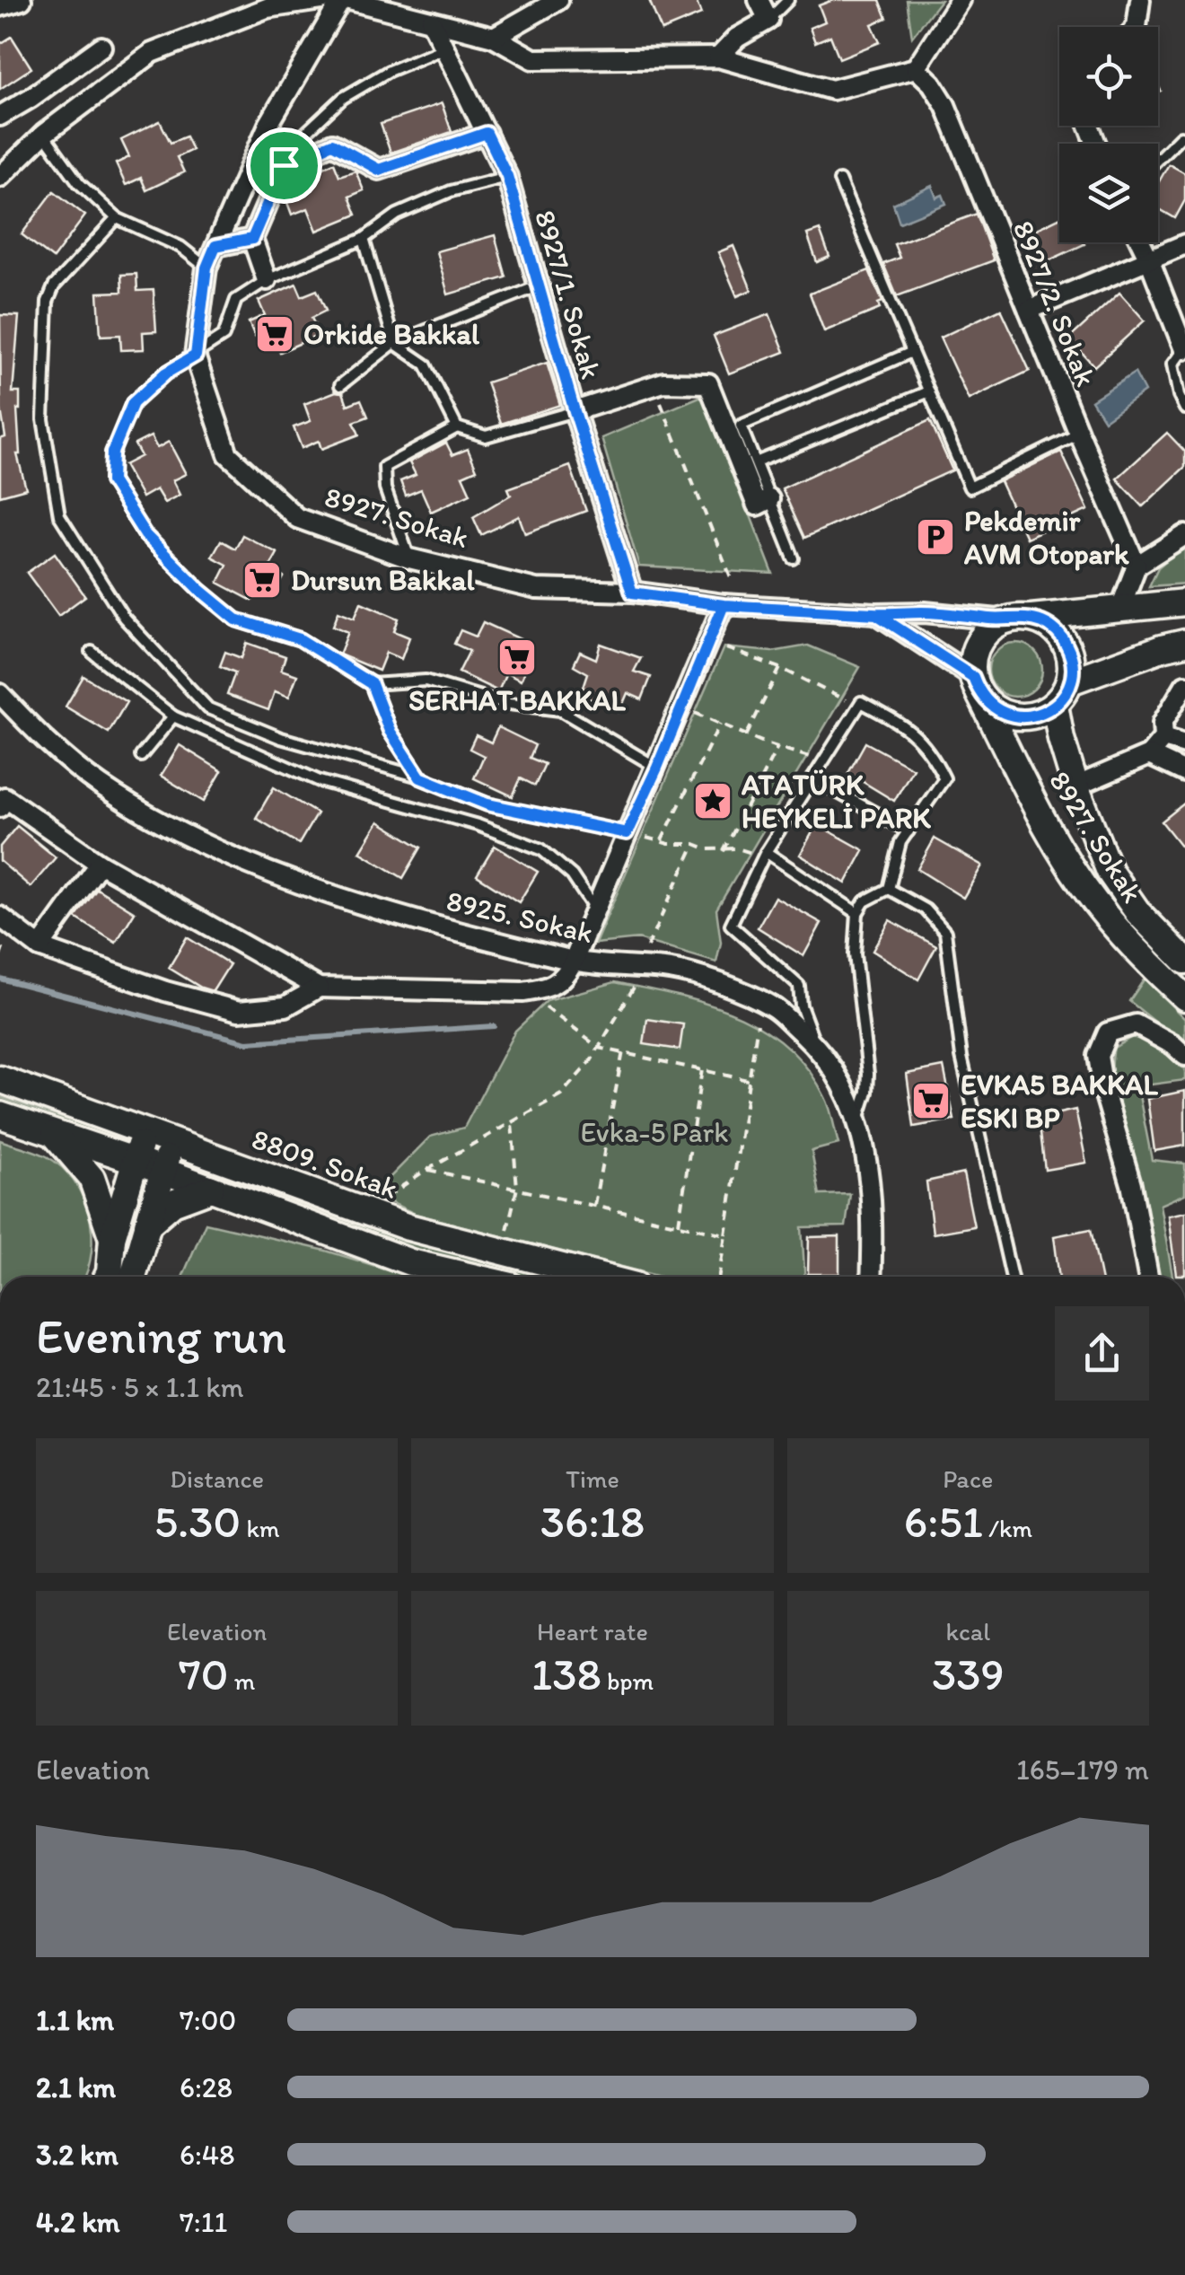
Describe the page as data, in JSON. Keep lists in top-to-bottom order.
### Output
{
  "streets": {
    "street": [
      "8927/1. Sokak",
      "8927/2. Sokak",
      "8927. Sokak",
      "8925. Sokak",
      "8809. Sokak"
    ]
  },
  "crossings": [
    ["8927/1. Sokak", "8927. Sokak"]
  ],
  "parks": ["Evka-5 Park"],
  "places": {
    "supermarket": [
      "Orkide Bakkal",
      "Dursun Bakkal",
      "SERHAT BAKKAL",
      "EVKA5 BAKKAL ESKI BP"
    ],
    "parking": ["Pekdemir AVM Otopark"],
    "place": ["ATATÜRK HEYKELİ PARK"]
  },
  "page": {
    "heading": ["Evening run", "21:45 · 5 × 1.1 km"],
    "stats": [
      ["Distance", "5.30 km"],
      ["Time", "36:18"],
      ["Pace", "6:51 /km"],
      ["Elevation", "70 m"],
      ["Heart rate", "138 bpm"],
      ["kcal", "339"]
    ],
    "chart": ["Elevation", "165–179 m"],
    "list": [
      {
        "name": "1.1 km",
        "note": "7:00"
      },
      {
        "name": "2.1 km",
        "note": "6:28"
      },
      {
        "name": "3.2 km",
        "note": "6:48"
      },
      {
        "name": "4.2 km",
        "note": "7:11"
      }
    ]
  }
}
